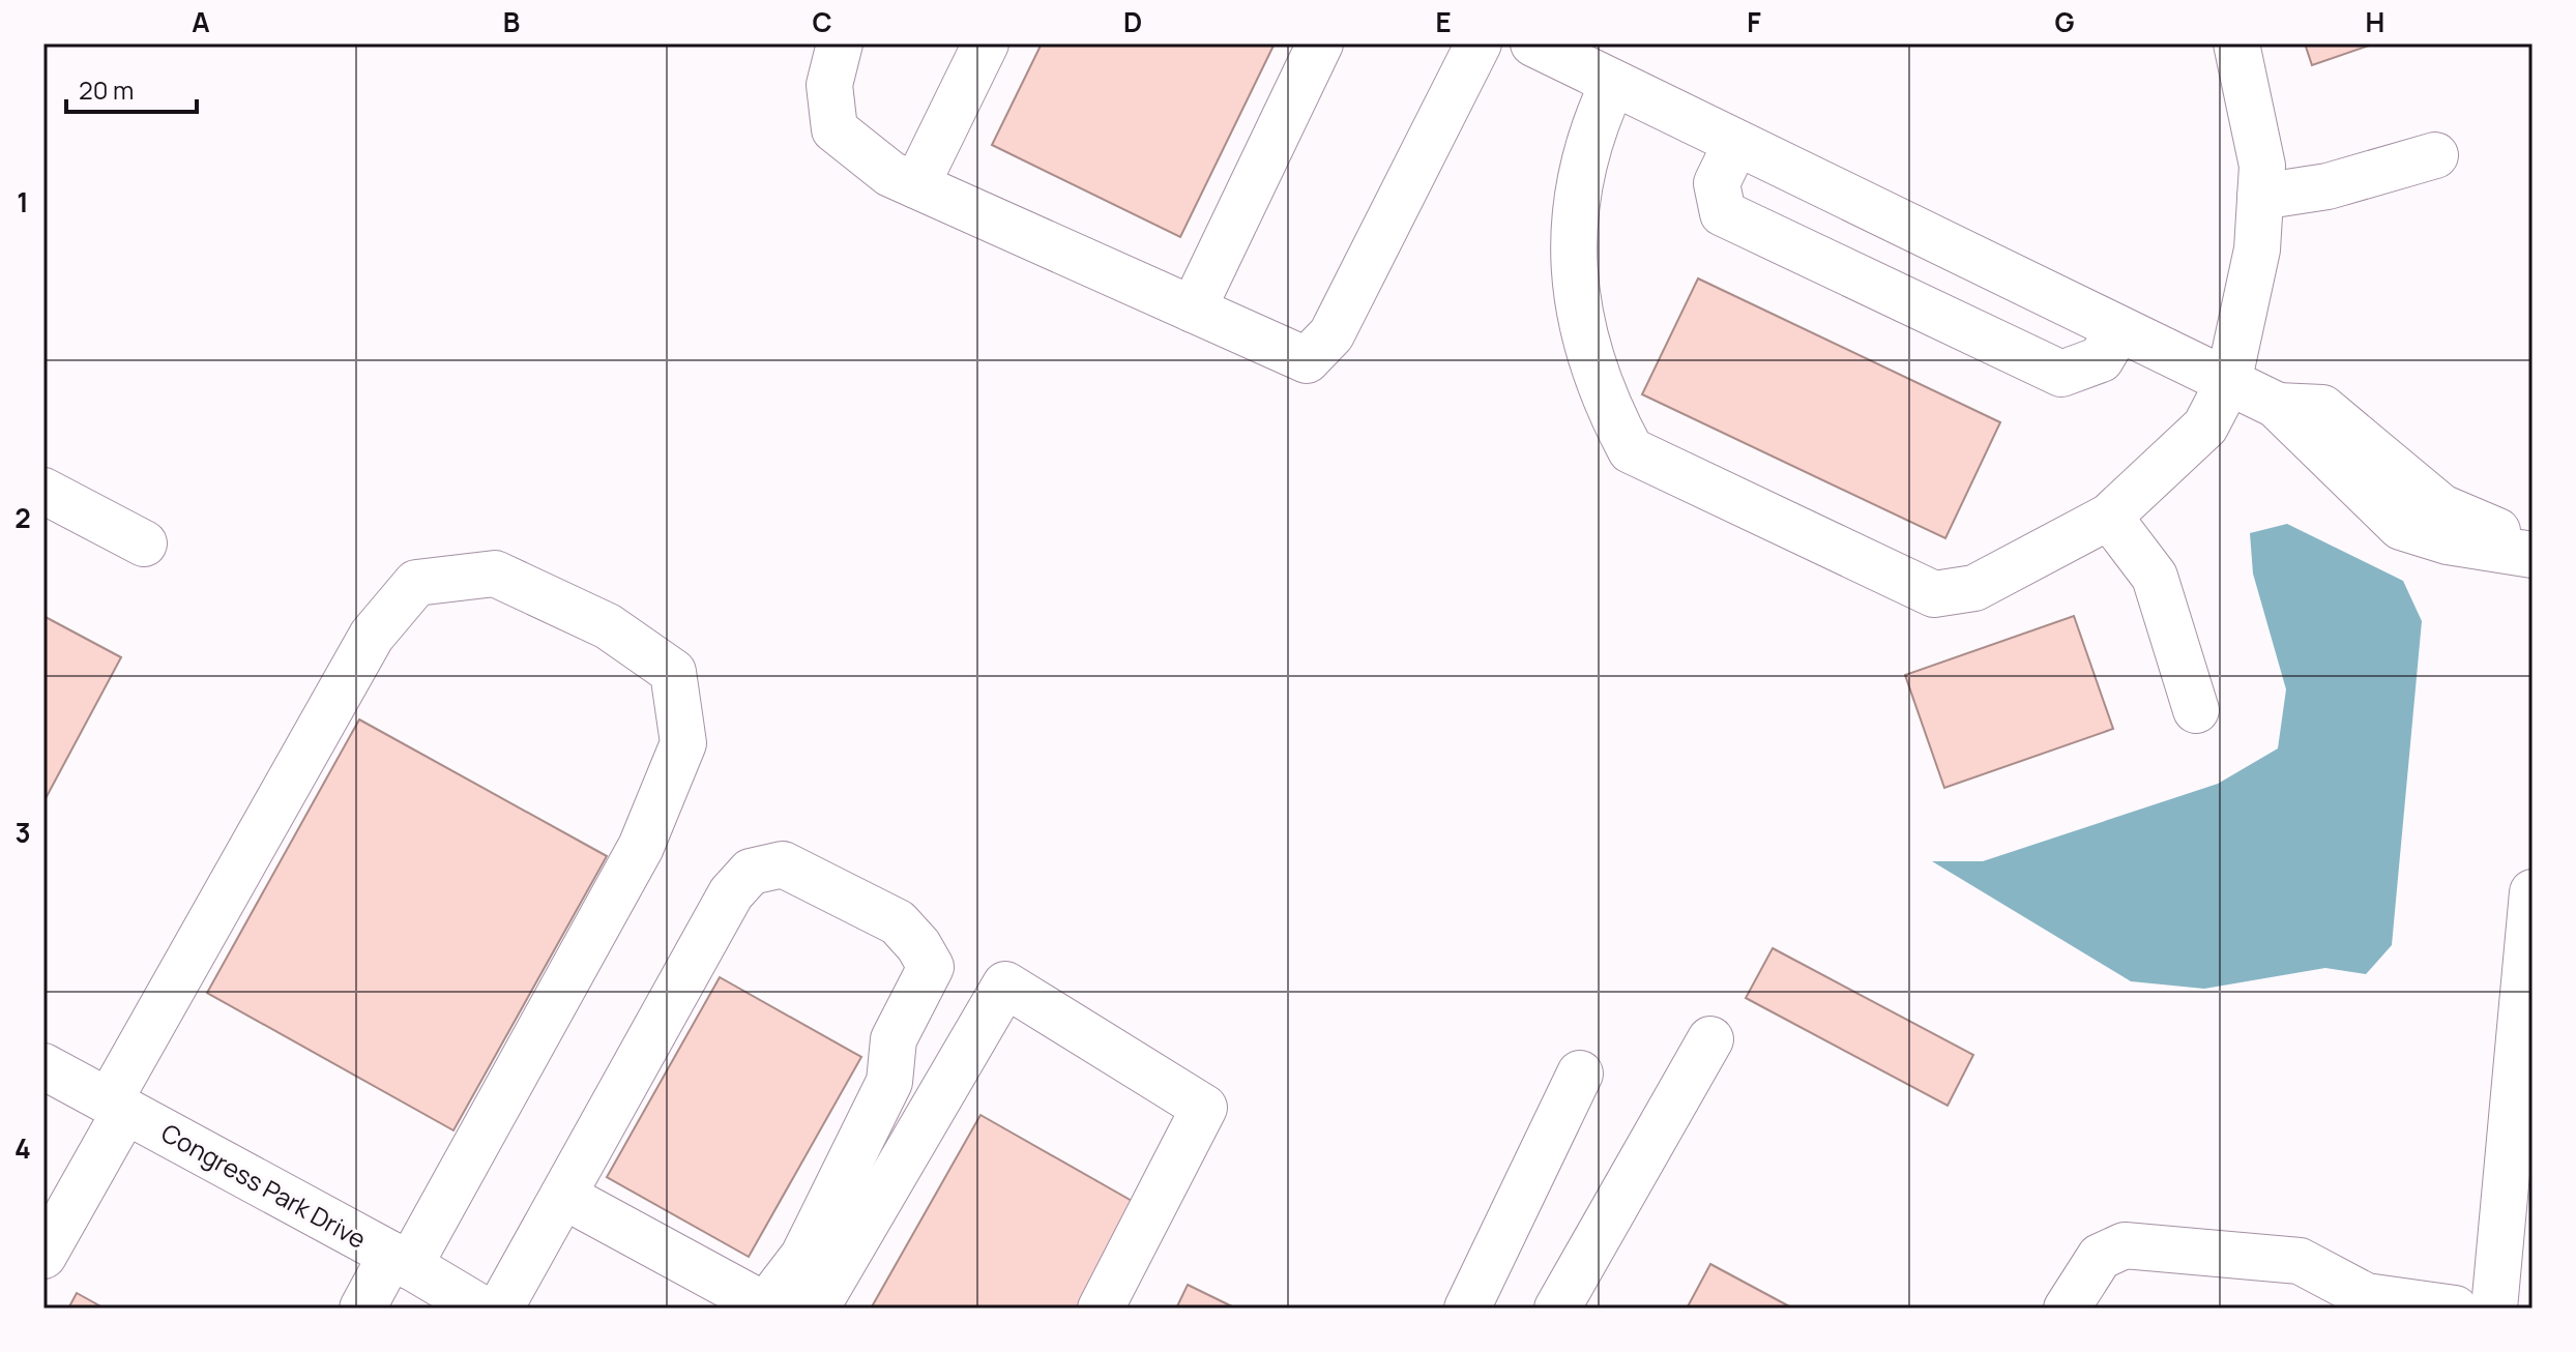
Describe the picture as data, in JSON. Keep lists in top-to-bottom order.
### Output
{
  "streets": {
    "street": ["Congress Park Drive"]
  },
  "scale_bar": "20 m",
  "grid": {
    "columns": [
      "A",
      "B",
      "C",
      "D",
      "E",
      "F",
      "G",
      "H"
    ],
    "rows": [
      "1",
      "2",
      "3",
      "4"
    ]
  }
}
